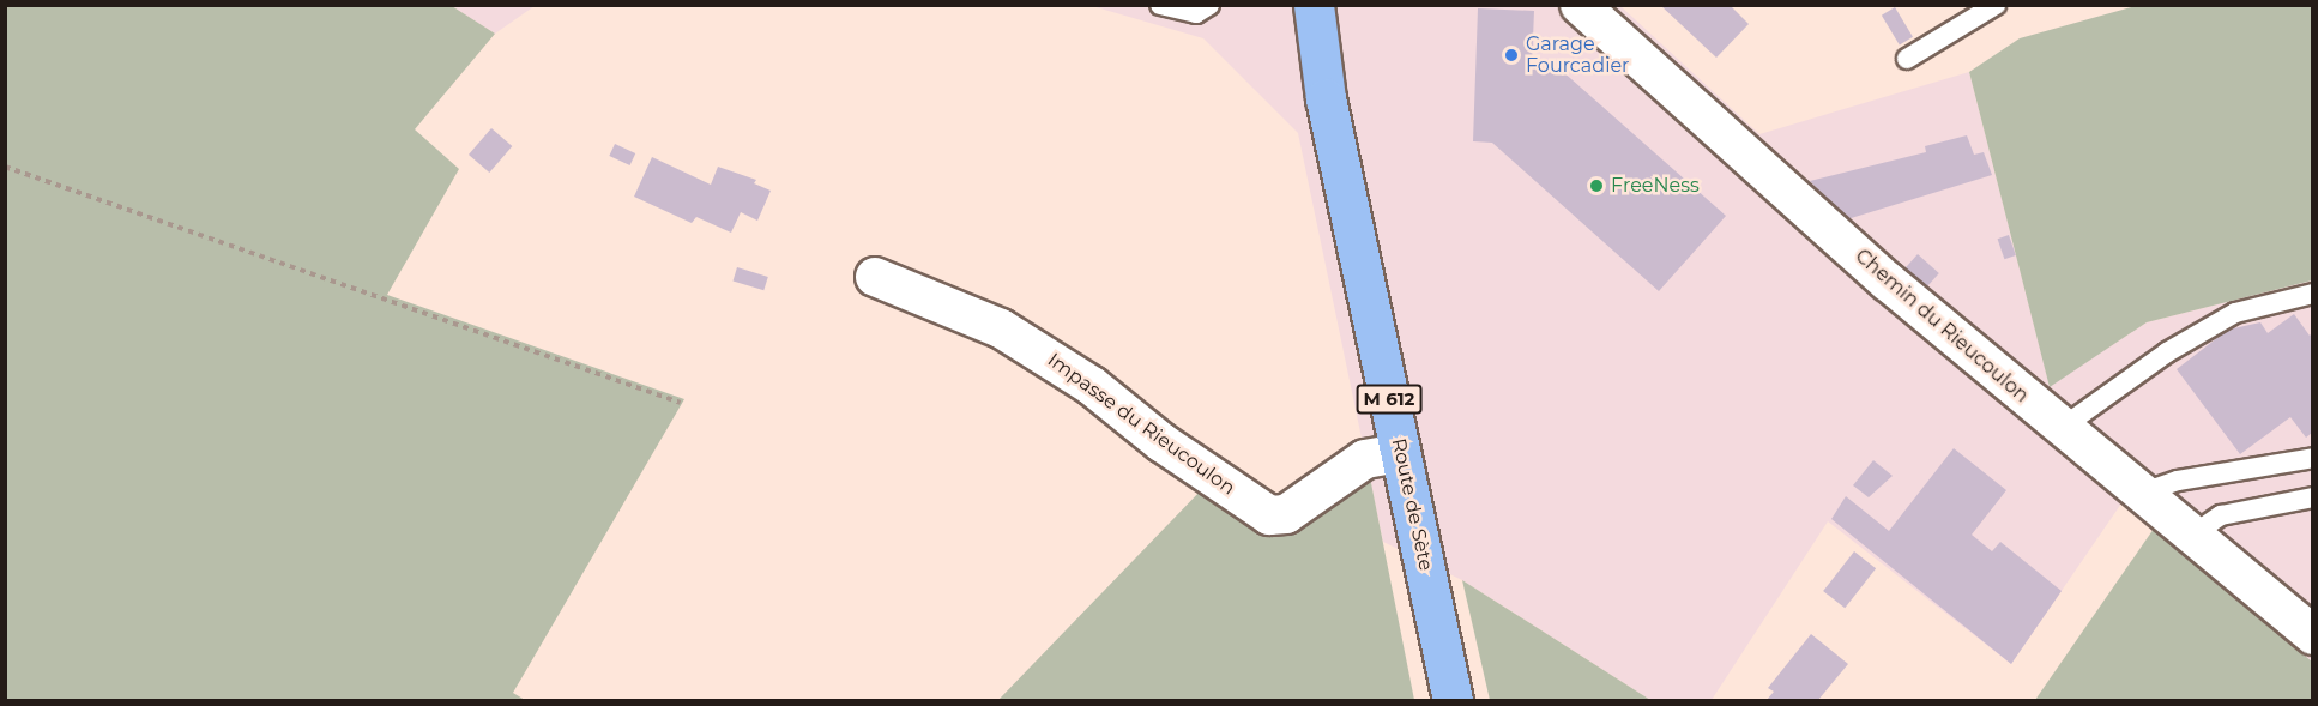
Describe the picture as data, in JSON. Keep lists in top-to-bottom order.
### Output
{
  "streets": {
    "main road": ["M 612", "Route de Sète"],
    "street": ["Chemin du Rieucoulon", "Impasse du Rieucoulon"]
  },
  "crossings": [
    ["Impasse du Rieucoulon", "Route de Sète"]
  ],
  "places": ["Garage Fourcadier", "FreeNess"]
}
